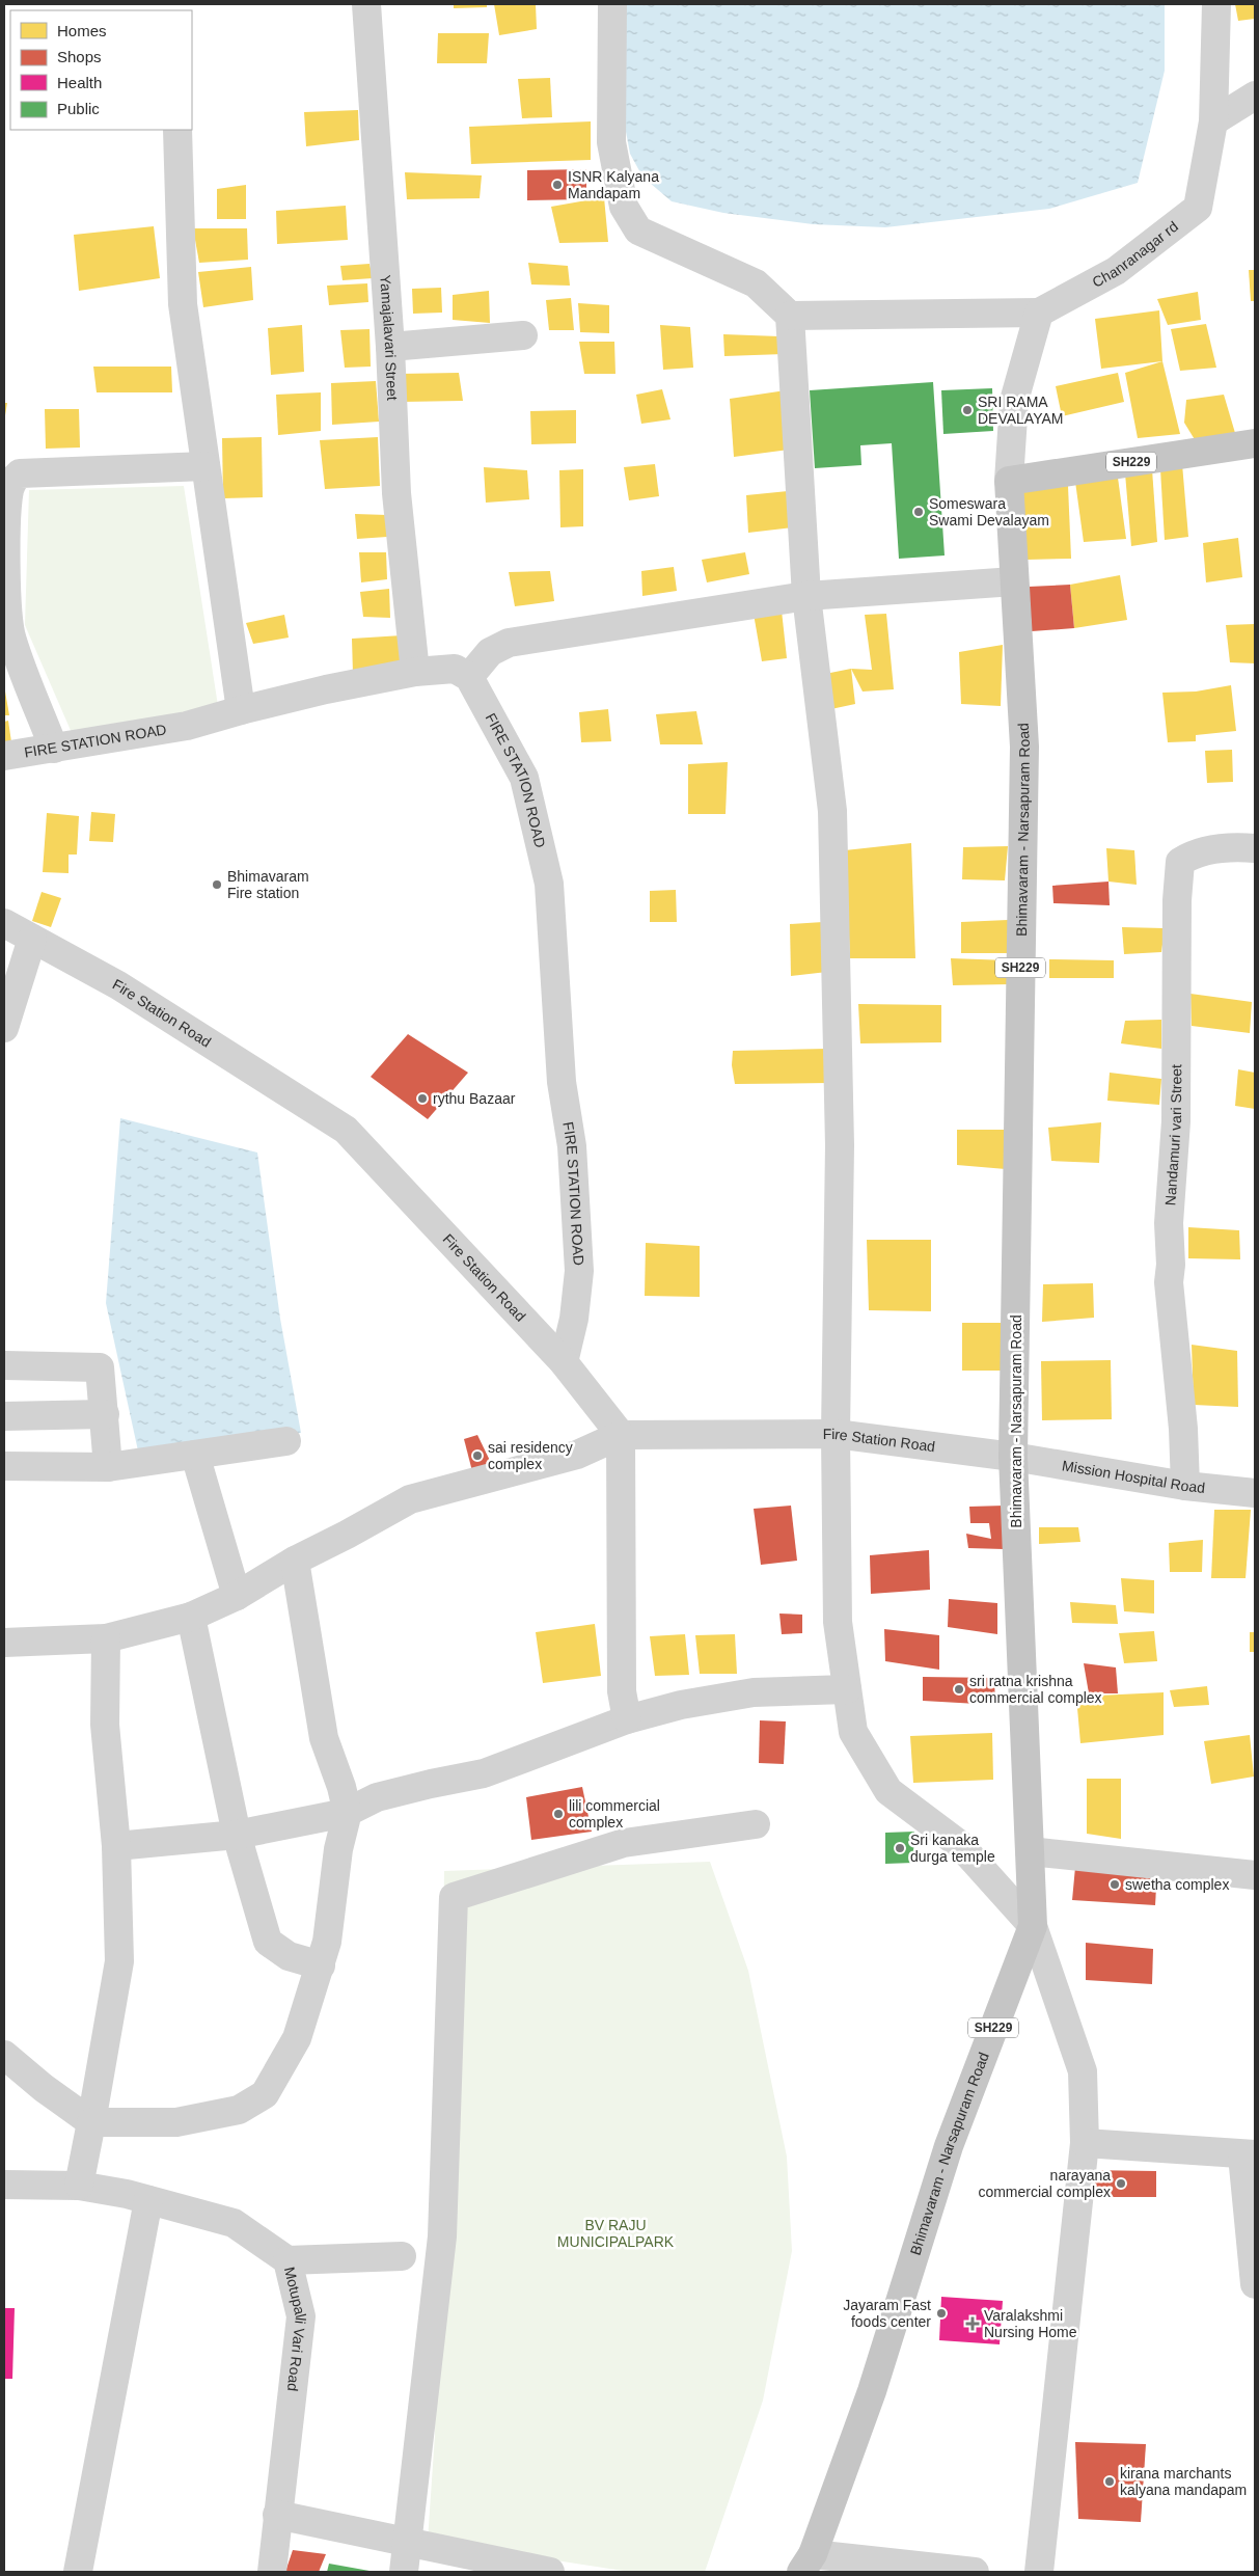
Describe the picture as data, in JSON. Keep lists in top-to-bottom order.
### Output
{
  "streets": {
    "main road": ["SH229", "Bhimavaram - Narsapuram Road"],
    "street": [
      "Chanranagar rd",
      "Yamajalavari Street",
      "FIRE STATION ROAD",
      "Fire Station Road",
      "Nandamuri vari Street",
      "Mission Hospital Road",
      "Motupalli Vari Road"
    ]
  },
  "crossings": [
    ["Yamajalavari Street", "FIRE STATION ROAD"],
    ["SH229", "Bhimavaram - Narsapuram Road"],
    ["FIRE STATION ROAD", "Fire Station Road"],
    ["Bhimavaram - Narsapuram Road", "Fire Station Road"],
    ["Bhimavaram - Narsapuram Road", "Mission Hospital Road"],
    ["Fire Station Road", "Mission Hospital Road"],
    ["Nandamuri vari Street", "Mission Hospital Road"]
  ],
  "parks": ["BV RAJU MUNICIPALPARK"],
  "places": {
    "other": [
      "ISNR Kalyana Mandapam",
      "SRI RAMA DEVALAYAM",
      "Someswara Swami Devalayam",
      "Bhimavaram Fire station",
      "rythu Bazaar",
      "sai residency complex",
      "sri ratna krishna commercial complex",
      "lili commercial complex",
      "Sri kanaka durga temple",
      "swetha complex",
      "narayana commercial complex",
      "Jayaram Fast foods center",
      "kirana marchants kalyana mandapam"
    ],
    "health": ["Varalakshmi Nursing Home"]
  },
  "legend": [
    "Homes",
    "Shops",
    "Health",
    "Public"
  ]
}
